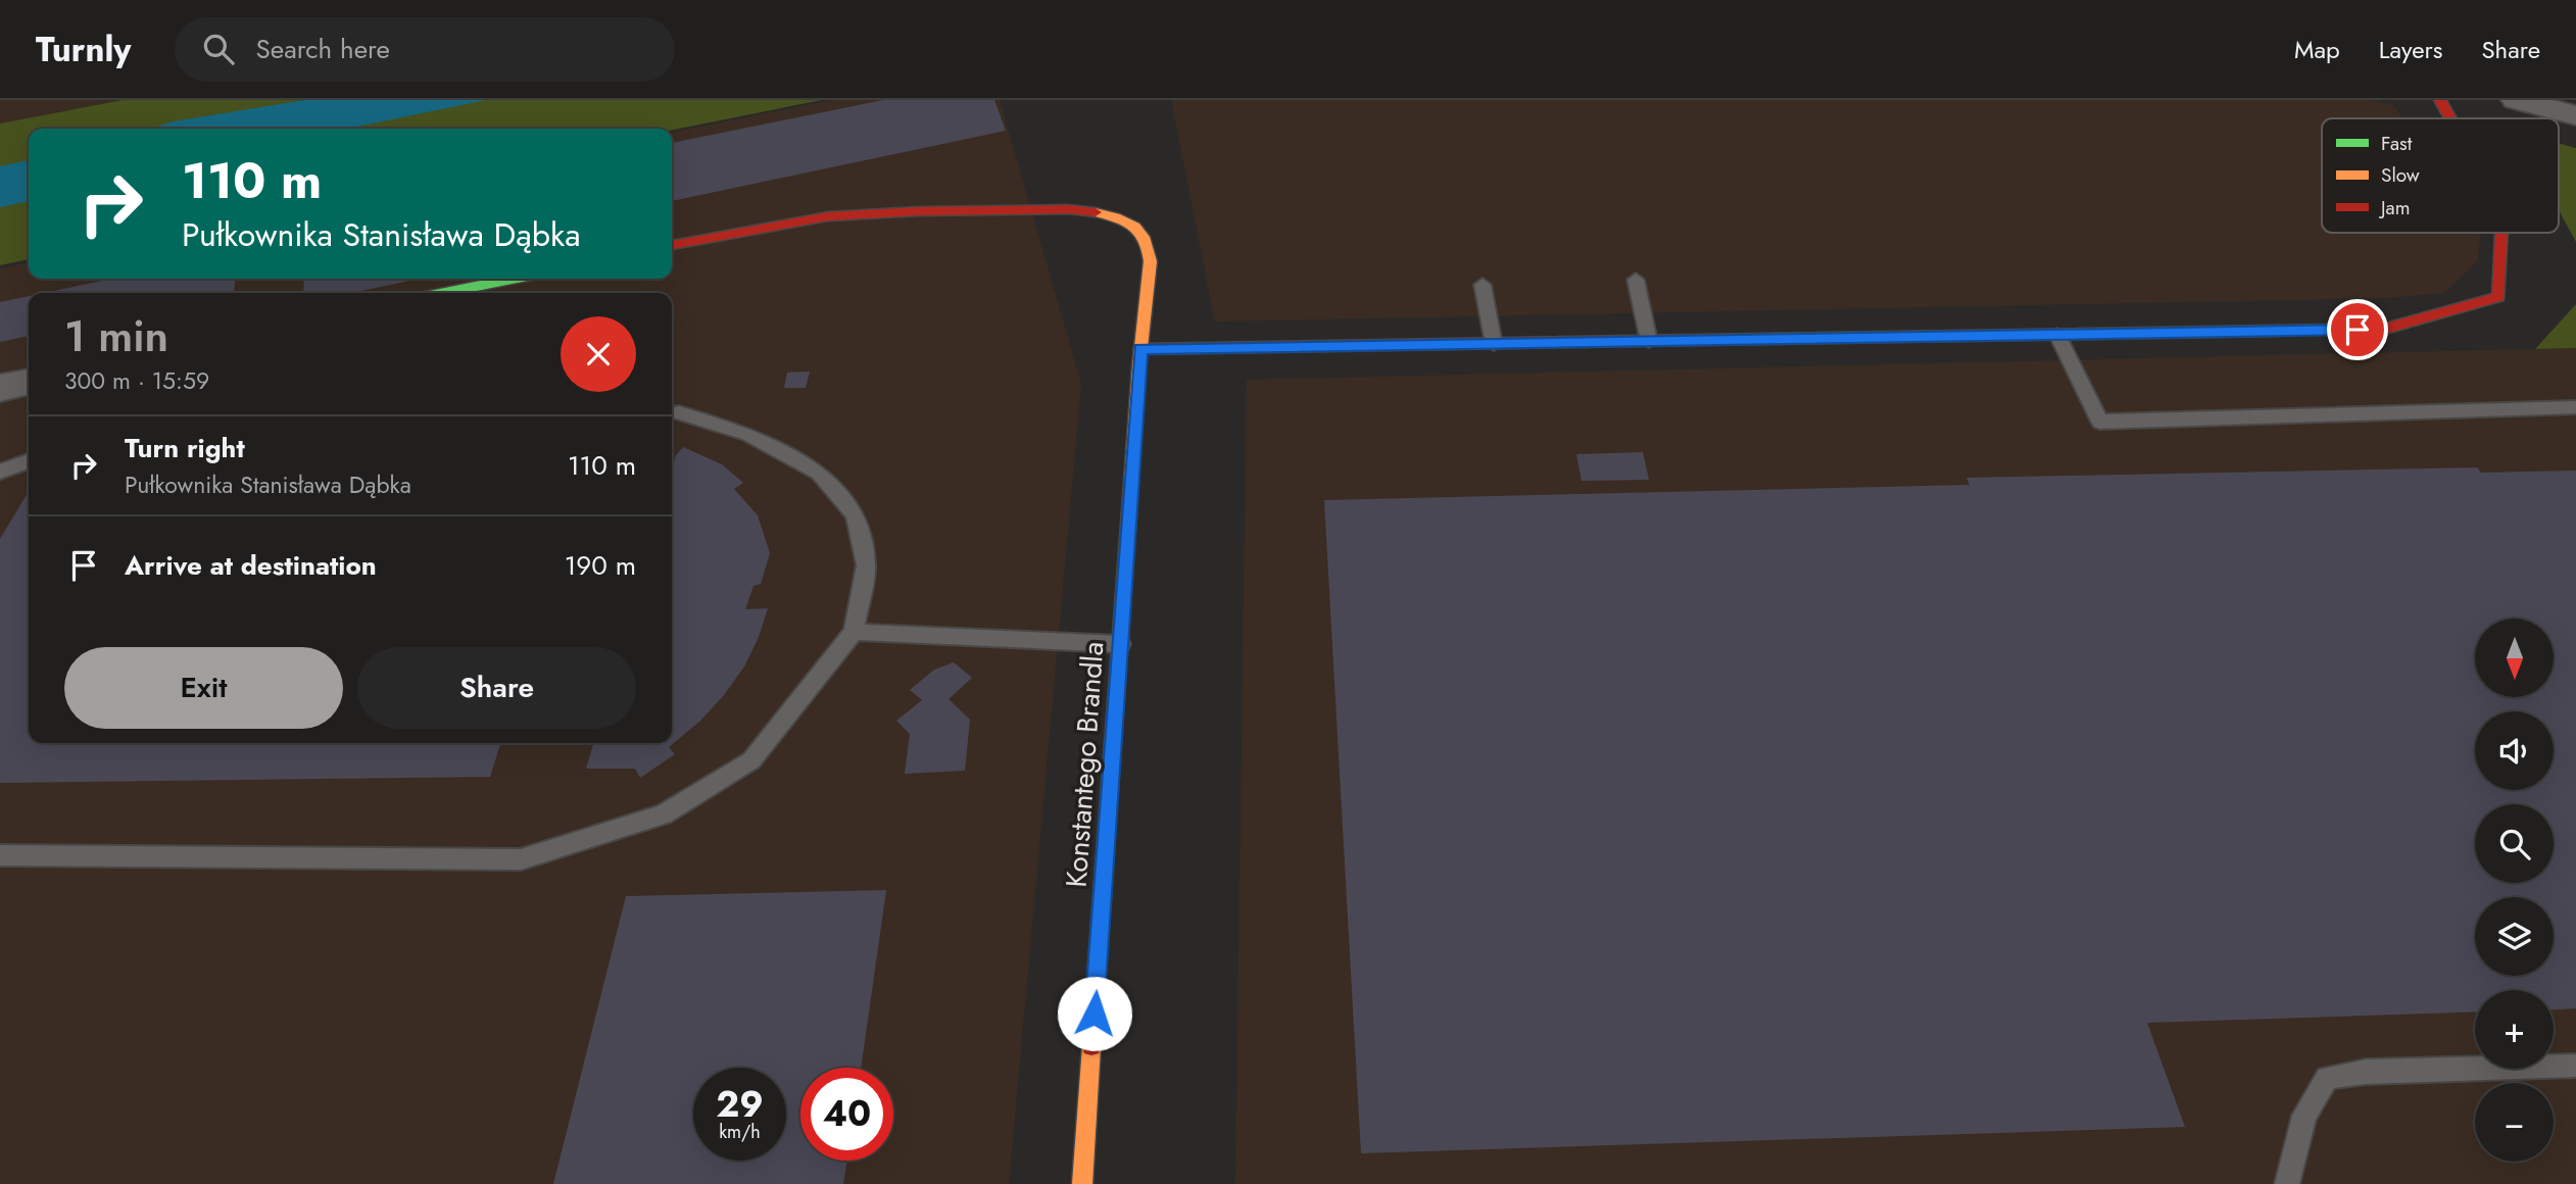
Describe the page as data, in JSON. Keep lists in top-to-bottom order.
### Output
{
  "streets": {
    "street": ["Konstantego Brandla"]
  },
  "legend": ["Fast", "Slow", "Jam"],
  "north": "bottom",
  "page": {
    "header": "Turnly",
    "search": "Search here",
    "nav": ["Map", "Layers", "Share"],
    "turn": ["110 m", "Pułkownika Stanisława Dąbka"],
    "heading": ["1 min", "300 m · 15:59"],
    "list": [
      {
        "name": "Turn right",
        "note": "Pułkownika Stanisława Dąbka",
        "value": "110 m"
      },
      {
        "name": "Arrive at destination",
        "value": "190 m"
      }
    ],
    "map_buttons": ["+", "−"],
    "buttons": ["Exit", "Share"],
    "speed": "29 km/h",
    "limit": "40"
  }
}
